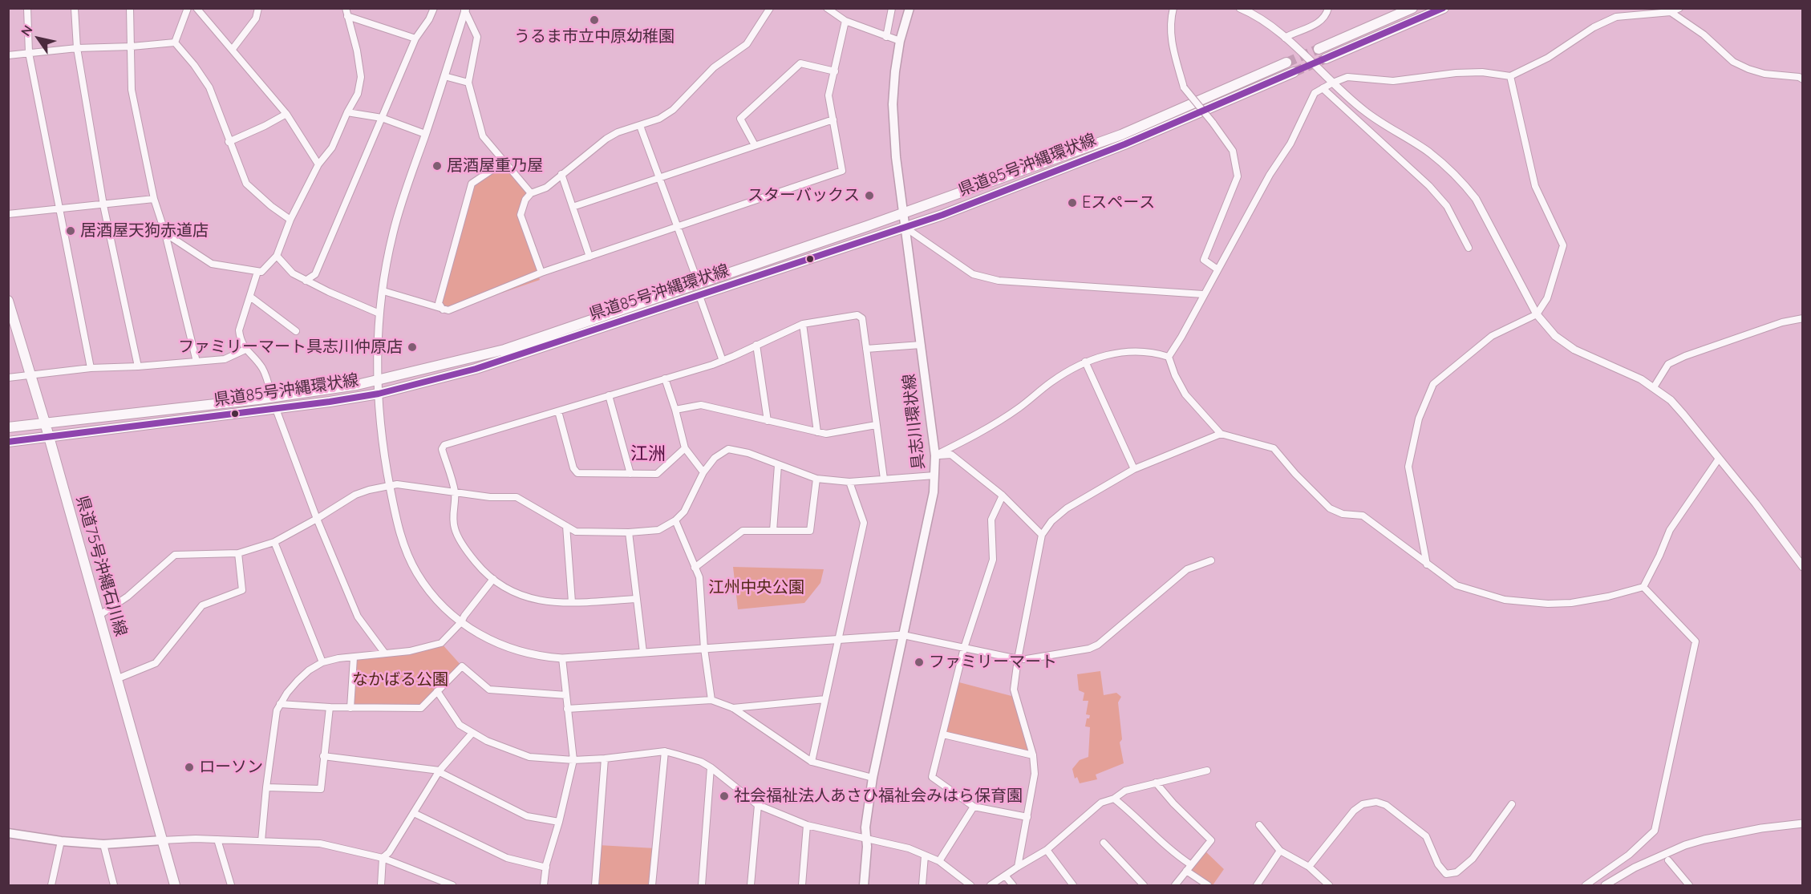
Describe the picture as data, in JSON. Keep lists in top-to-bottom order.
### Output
{
  "streets": {
    "main road": ["県道85号沖縄環状線", "具志川環状線", "県道75号沖縄石川線"]
  },
  "crossings": [
    ["県道85号沖縄環状線", "具志川環状線"],
    ["県道85号沖縄環状線", "県道75号沖縄石川線"]
  ],
  "districts": ["江洲"],
  "parks": ["江州中央公園", "なかばる公園"],
  "places": [
    "うるま市立中原幼稚園",
    "居酒屋重乃屋",
    "スターバックス",
    "Eスペース",
    "居酒屋天狗赤道店",
    "ファミリーマート具志川仲原店",
    "ファミリーマート",
    "ローソン",
    "社会福祉法人あさひ福祉会みはら保育園"
  ],
  "north": "top left"
}
